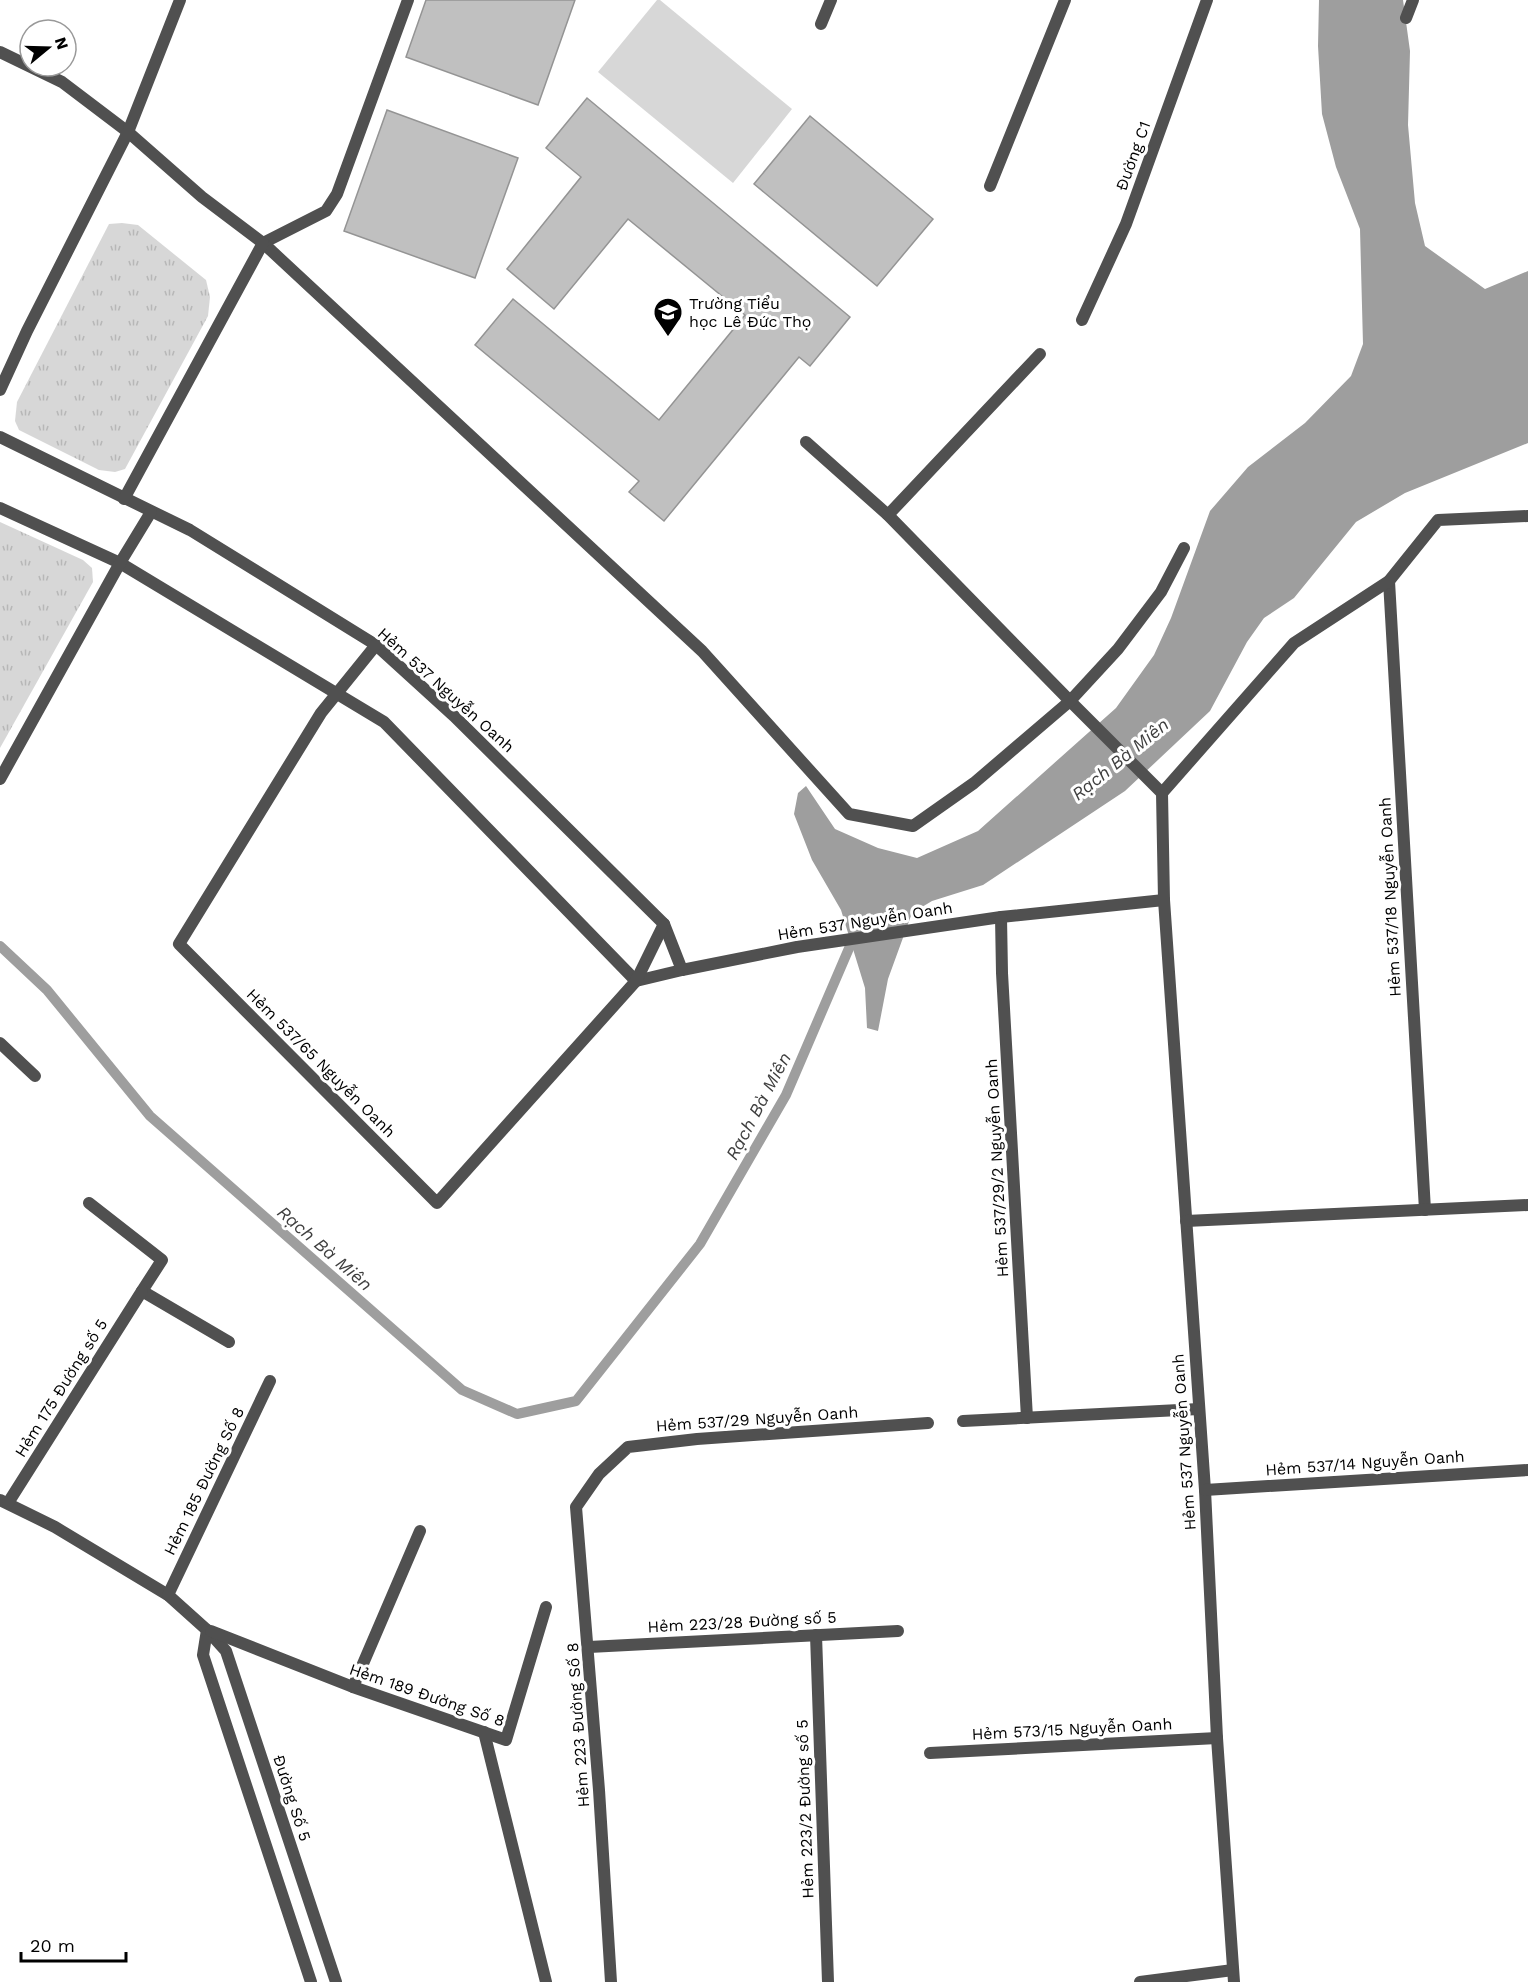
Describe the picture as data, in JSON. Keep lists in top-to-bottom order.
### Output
{
  "streets": {
    "street": [
      "Đường C1",
      "Hẻm 537 Nguyễn Oanh",
      "Hẻm 537/18 Nguyễn Oanh",
      "Hẻm 537/65 Nguyễn Oanh",
      "Hẻm 537/29/2 Nguyễn Oanh",
      "Hẻm 175 Đường số 5",
      "Hẻm 537/29 Nguyễn Oanh",
      "Hẻm 537/14 Nguyễn Oanh",
      "Hẻm 185 Đường Số 8",
      "Hẻm 223/28 Đường số 5",
      "Hẻm 189 Đường Số 8",
      "Hẻm 223 Đường Số 8",
      "Hẻm 573/15 Nguyễn Oanh",
      "Đường Số 5",
      "Hẻm 223/2 Đường số 5"
    ]
  },
  "crossings": [
    ["Hẻm 537 Nguyễn Oanh", "Hẻm 537/65 Nguyễn Oanh"],
    ["Hẻm 537 Nguyễn Oanh", "Hẻm 537/29/2 Nguyễn Oanh"],
    ["Hẻm 537 Nguyễn Oanh", "Hẻm 537/14 Nguyễn Oanh"],
    ["Hẻm 537 Nguyễn Oanh", "Hẻm 573/15 Nguyễn Oanh"],
    ["Hẻm 175 Đường số 5", "Đường Số 5"],
    ["Hẻm 537/29 Nguyễn Oanh", "Hẻm 223 Đường Số 8"],
    ["Hẻm 185 Đường Số 8", "Đường Số 5"],
    ["Hẻm 223/28 Đường số 5", "Hẻm 223 Đường Số 8"],
    ["Hẻm 223/28 Đường số 5", "Hẻm 223/2 Đường số 5"],
    ["Hẻm 189 Đường Số 8", "Đường Số 5"]
  ],
  "water": ["Rạch Bà Miên"],
  "places": {
    "school or university": ["Trường Tiểu học Lê Đức Thọ"]
  },
  "scale_bar": "20 m",
  "north": "right"
}
